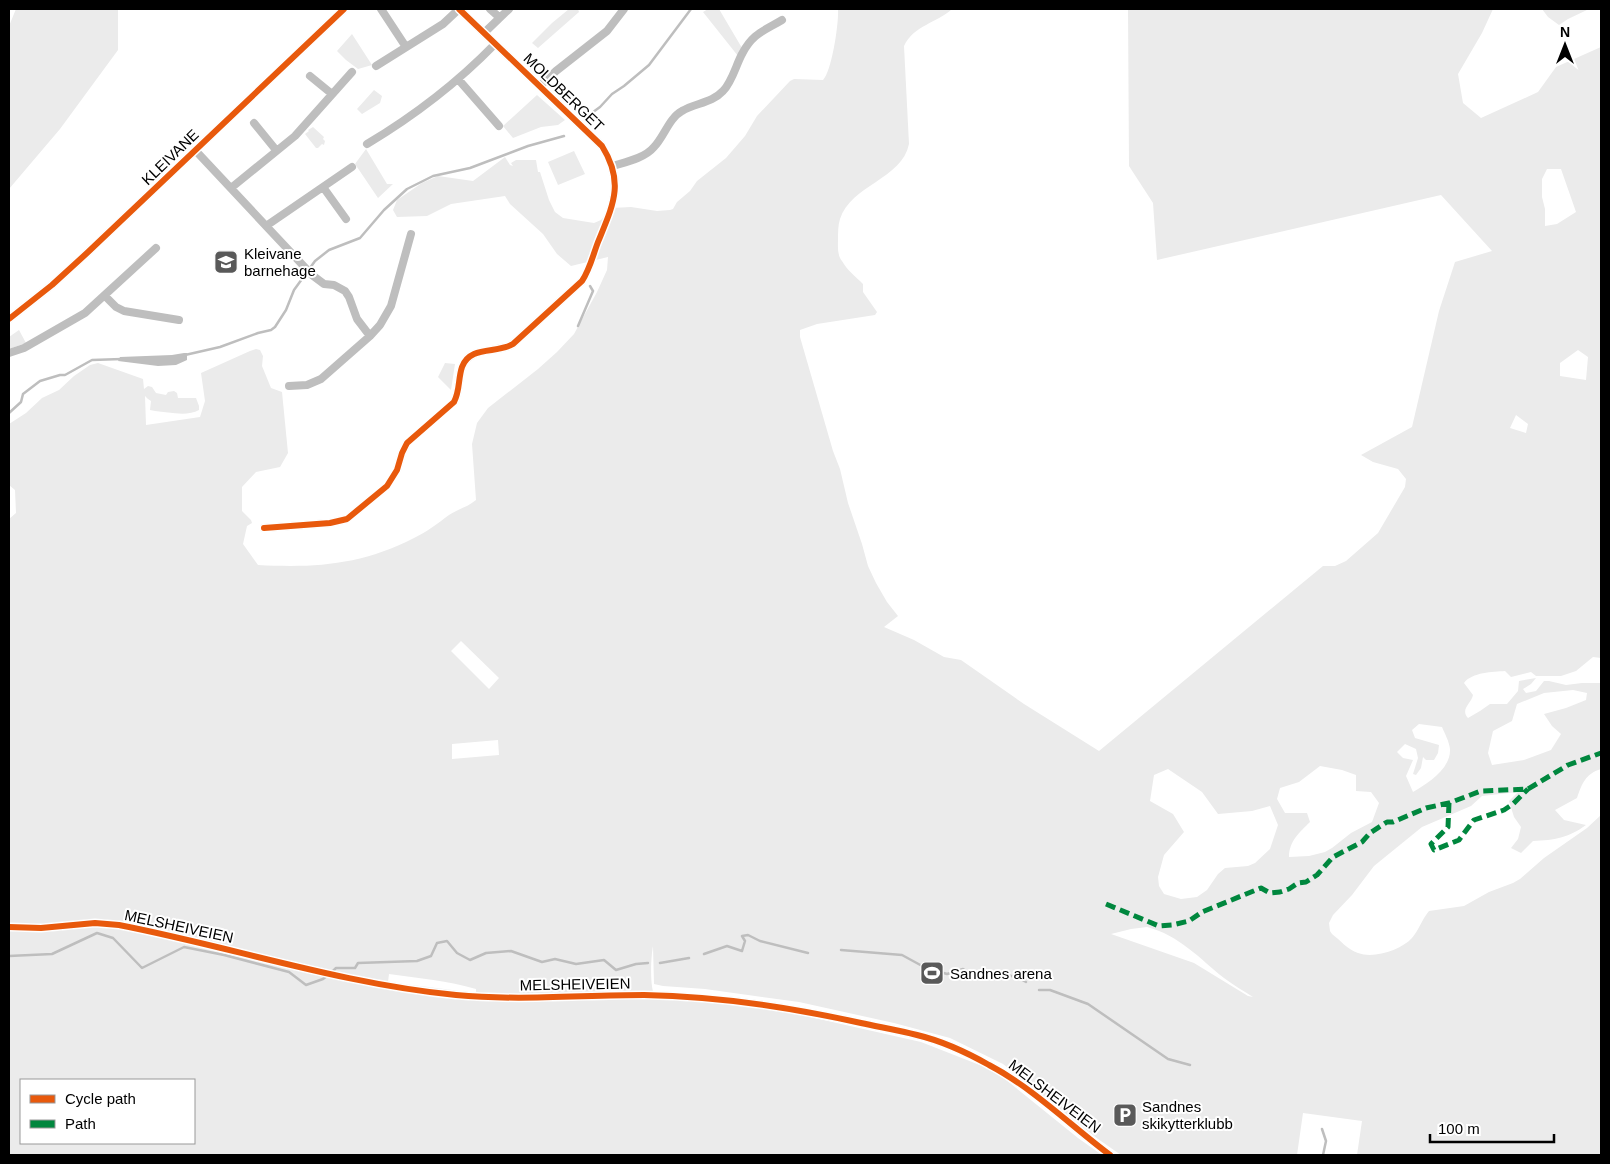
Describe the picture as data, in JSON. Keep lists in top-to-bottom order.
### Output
{
  "streets": {
    "street": ["MOLDBERGET", "KLEIVANE", "MELSHEIVEIEN"]
  },
  "places": {
    "school or university": ["Kleivane barnehage"],
    "sports": ["Sandnes arena"],
    "parking": ["Sandnes skikytterklubb"]
  },
  "legend": ["Cycle path", "Path"],
  "scale_bar": "100 m",
  "north": "top"
}
